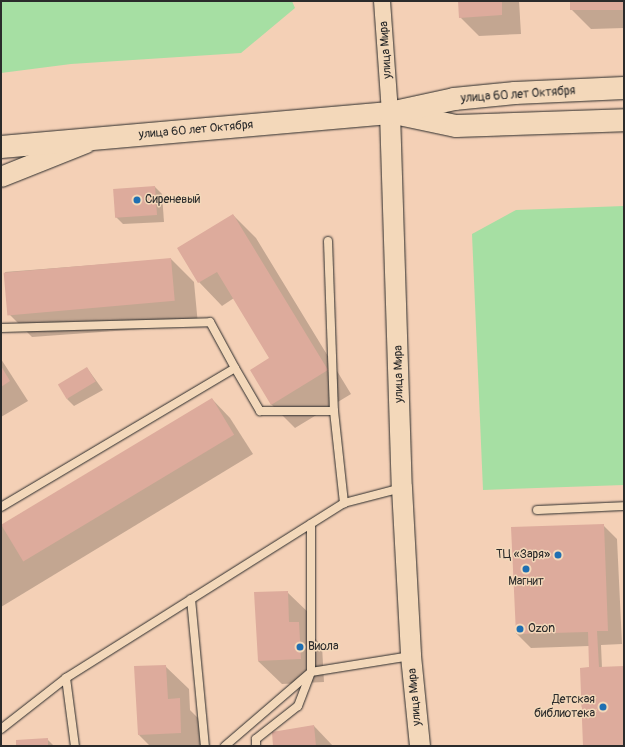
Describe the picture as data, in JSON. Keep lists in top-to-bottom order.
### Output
{
  "streets": {
    "main road": ["улица 60 лет Октября"],
    "street": ["улица Мира"]
  },
  "crossings": [
    ["улица Мира", "улица 60 лет Октября"]
  ],
  "places": [
    "Сиреневый",
    "ТЦ «Заря»",
    "Магнит",
    "Ozon",
    "Виола",
    "Детская библиотека"
  ]
}
